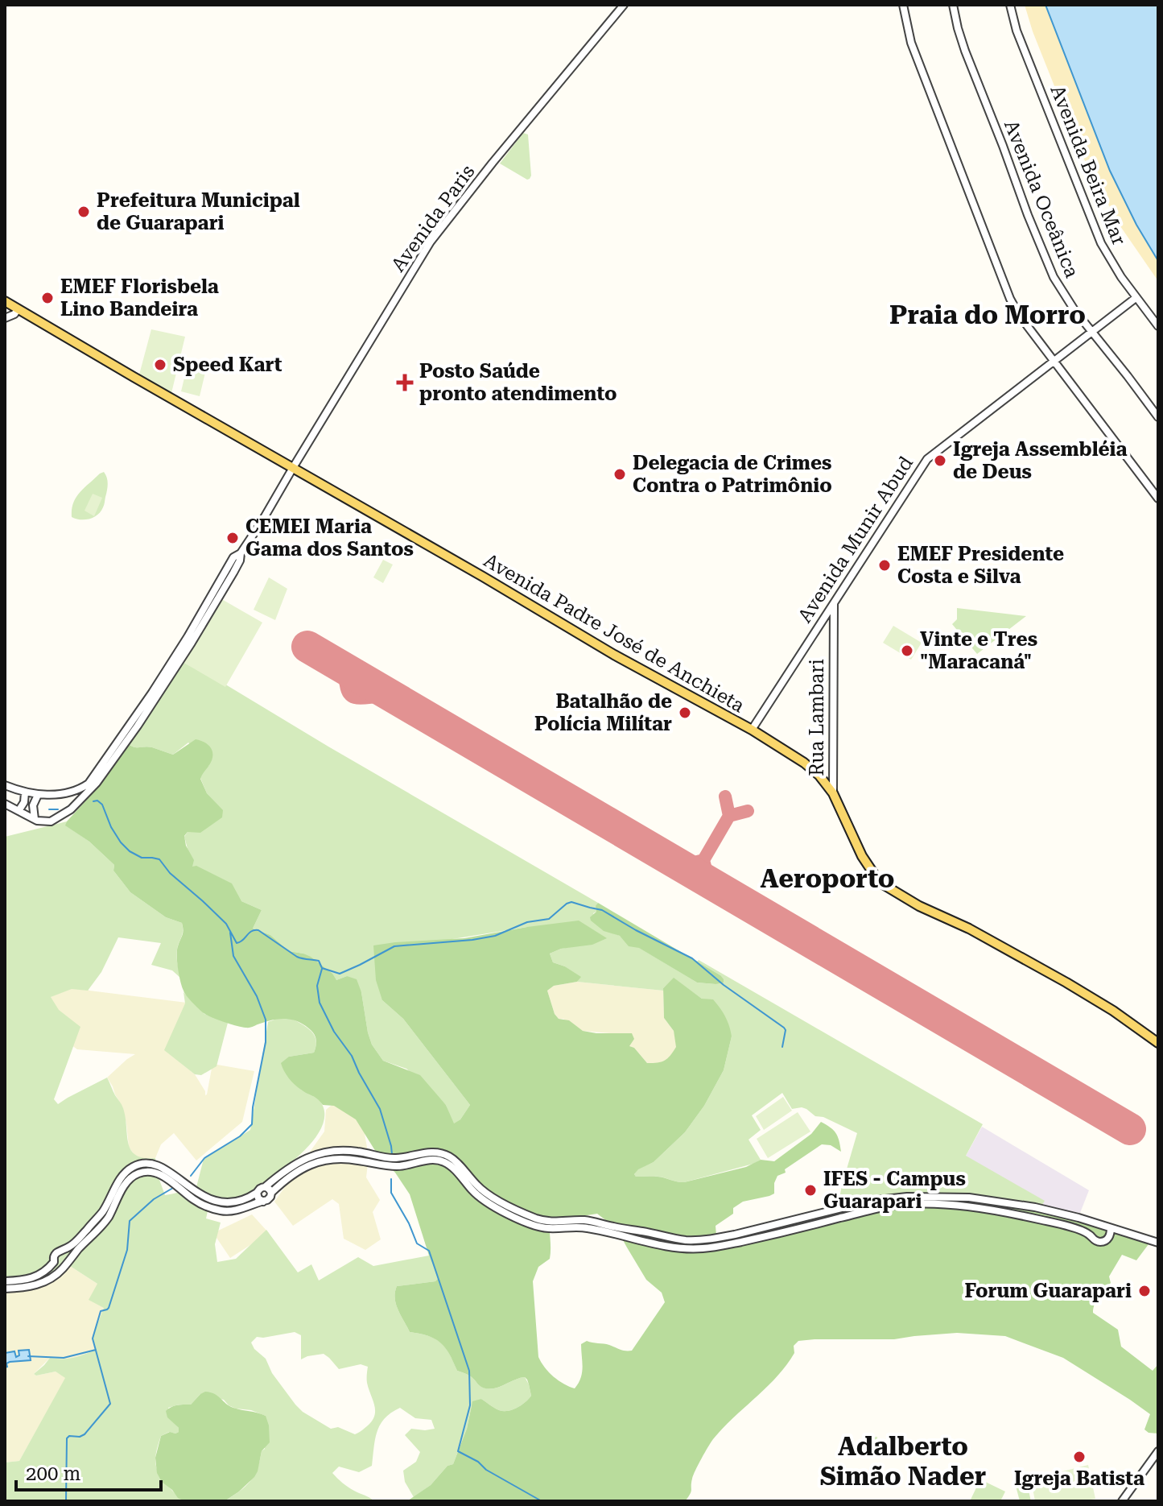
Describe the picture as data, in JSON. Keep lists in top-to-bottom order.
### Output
{
  "streets": {
    "main road": ["Avenida Padre José de Anchieta"],
    "street": [
      "Avenida Beira Mar",
      "Avenida Oceânica",
      "Avenida Paris",
      "Avenida Munir Abud",
      "Rua Lambari"
    ]
  },
  "crossings": [
    ["Avenida Beira Mar", "Avenida Munir Abud"],
    ["Avenida Oceânica", "Avenida Munir Abud"],
    ["Avenida Paris", "Avenida Padre José de Anchieta"],
    ["Avenida Munir Abud", "Avenida Padre José de Anchieta"],
    ["Avenida Munir Abud", "Rua Lambari"],
    ["Avenida Padre José de Anchieta", "Rua Lambari"]
  ],
  "districts": ["Praia do Morro", "Aeroporto", "Adalberto Simão Nader"],
  "places": {
    "other": [
      "Prefeitura Municipal de Guarapari",
      "EMEF Florisbela Lino Bandeira",
      "Speed Kart",
      "Igreja Assembléia de Deus",
      "Delegacia de Crimes Contra o Patrimônio",
      "CEMEI Maria Gama dos Santos",
      "EMEF Presidente Costa e Silva",
      "Vinte e Tres \"Maracaná\"",
      "Batalhão de Polícia Milítar",
      "IFES - Campus Guarapari",
      "Forum Guarapari",
      "Igreja Batista"
    ],
    "health": ["Posto Saúde pronto atendimento"]
  },
  "scale_bar": "200 m"
}
